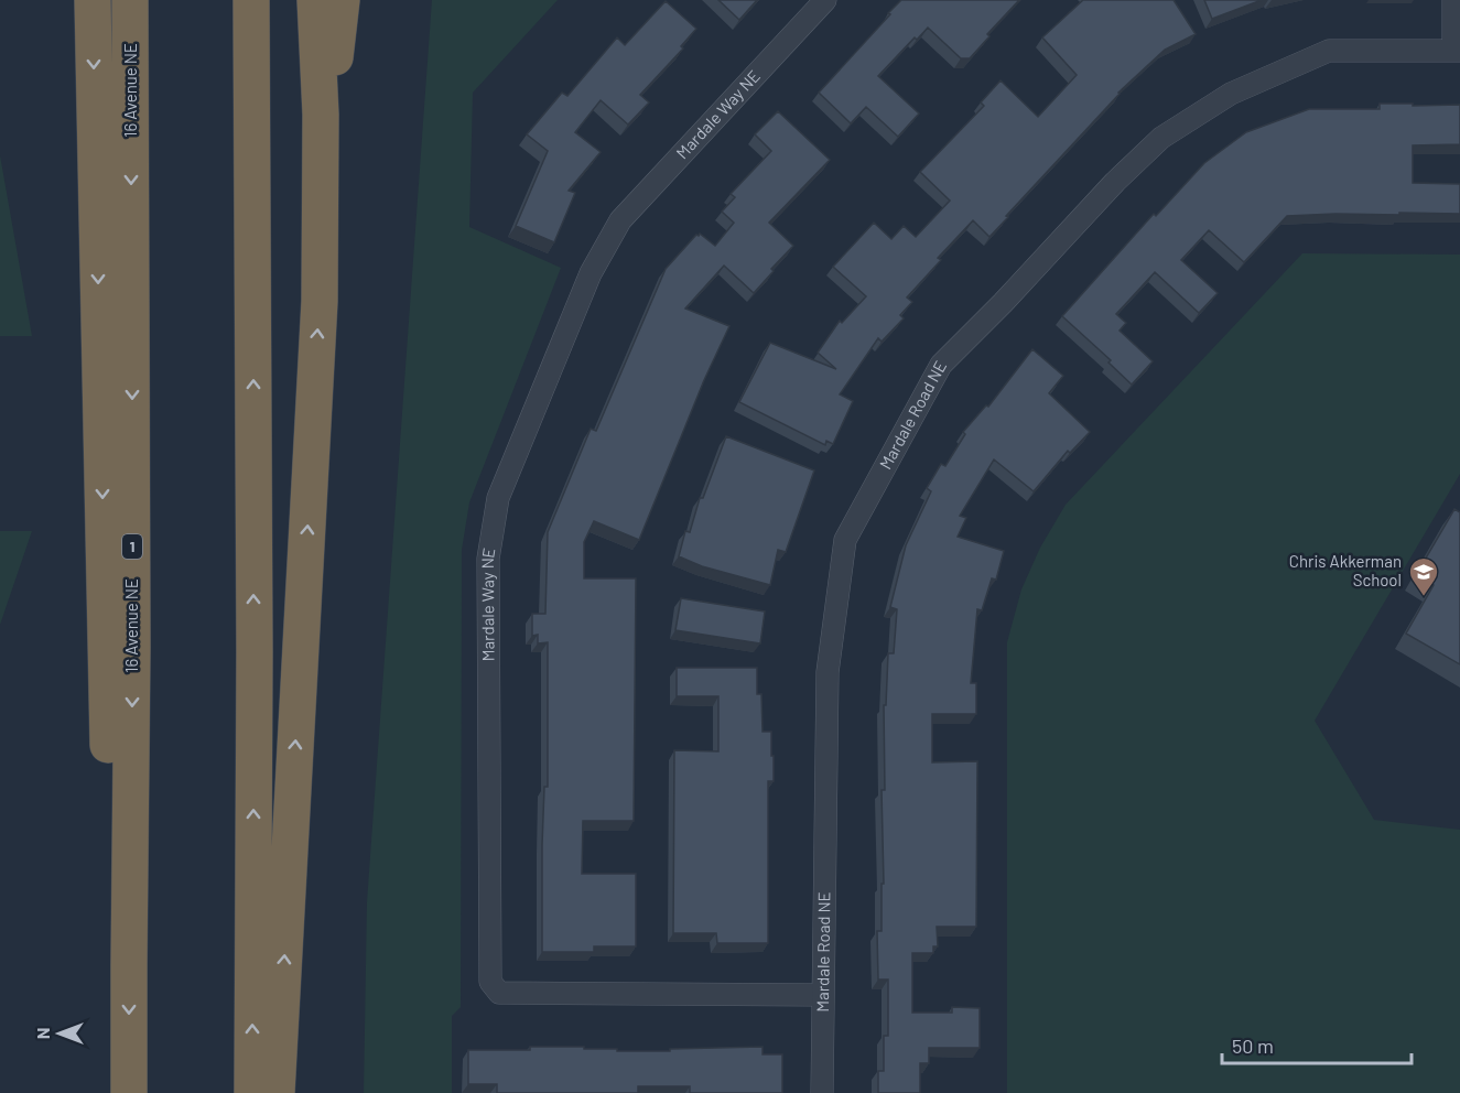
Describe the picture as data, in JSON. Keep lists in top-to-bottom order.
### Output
{
  "streets": {
    "highway": ["16 Avenue NE", "1"],
    "street": ["Mardale Way NE", "Mardale Road NE"]
  },
  "crossings": [
    ["Mardale Way NE", "Mardale Road NE"]
  ],
  "places": {
    "school or university": ["Chris Akkerman School"]
  },
  "scale_bar": "50 m",
  "north": "left"
}
